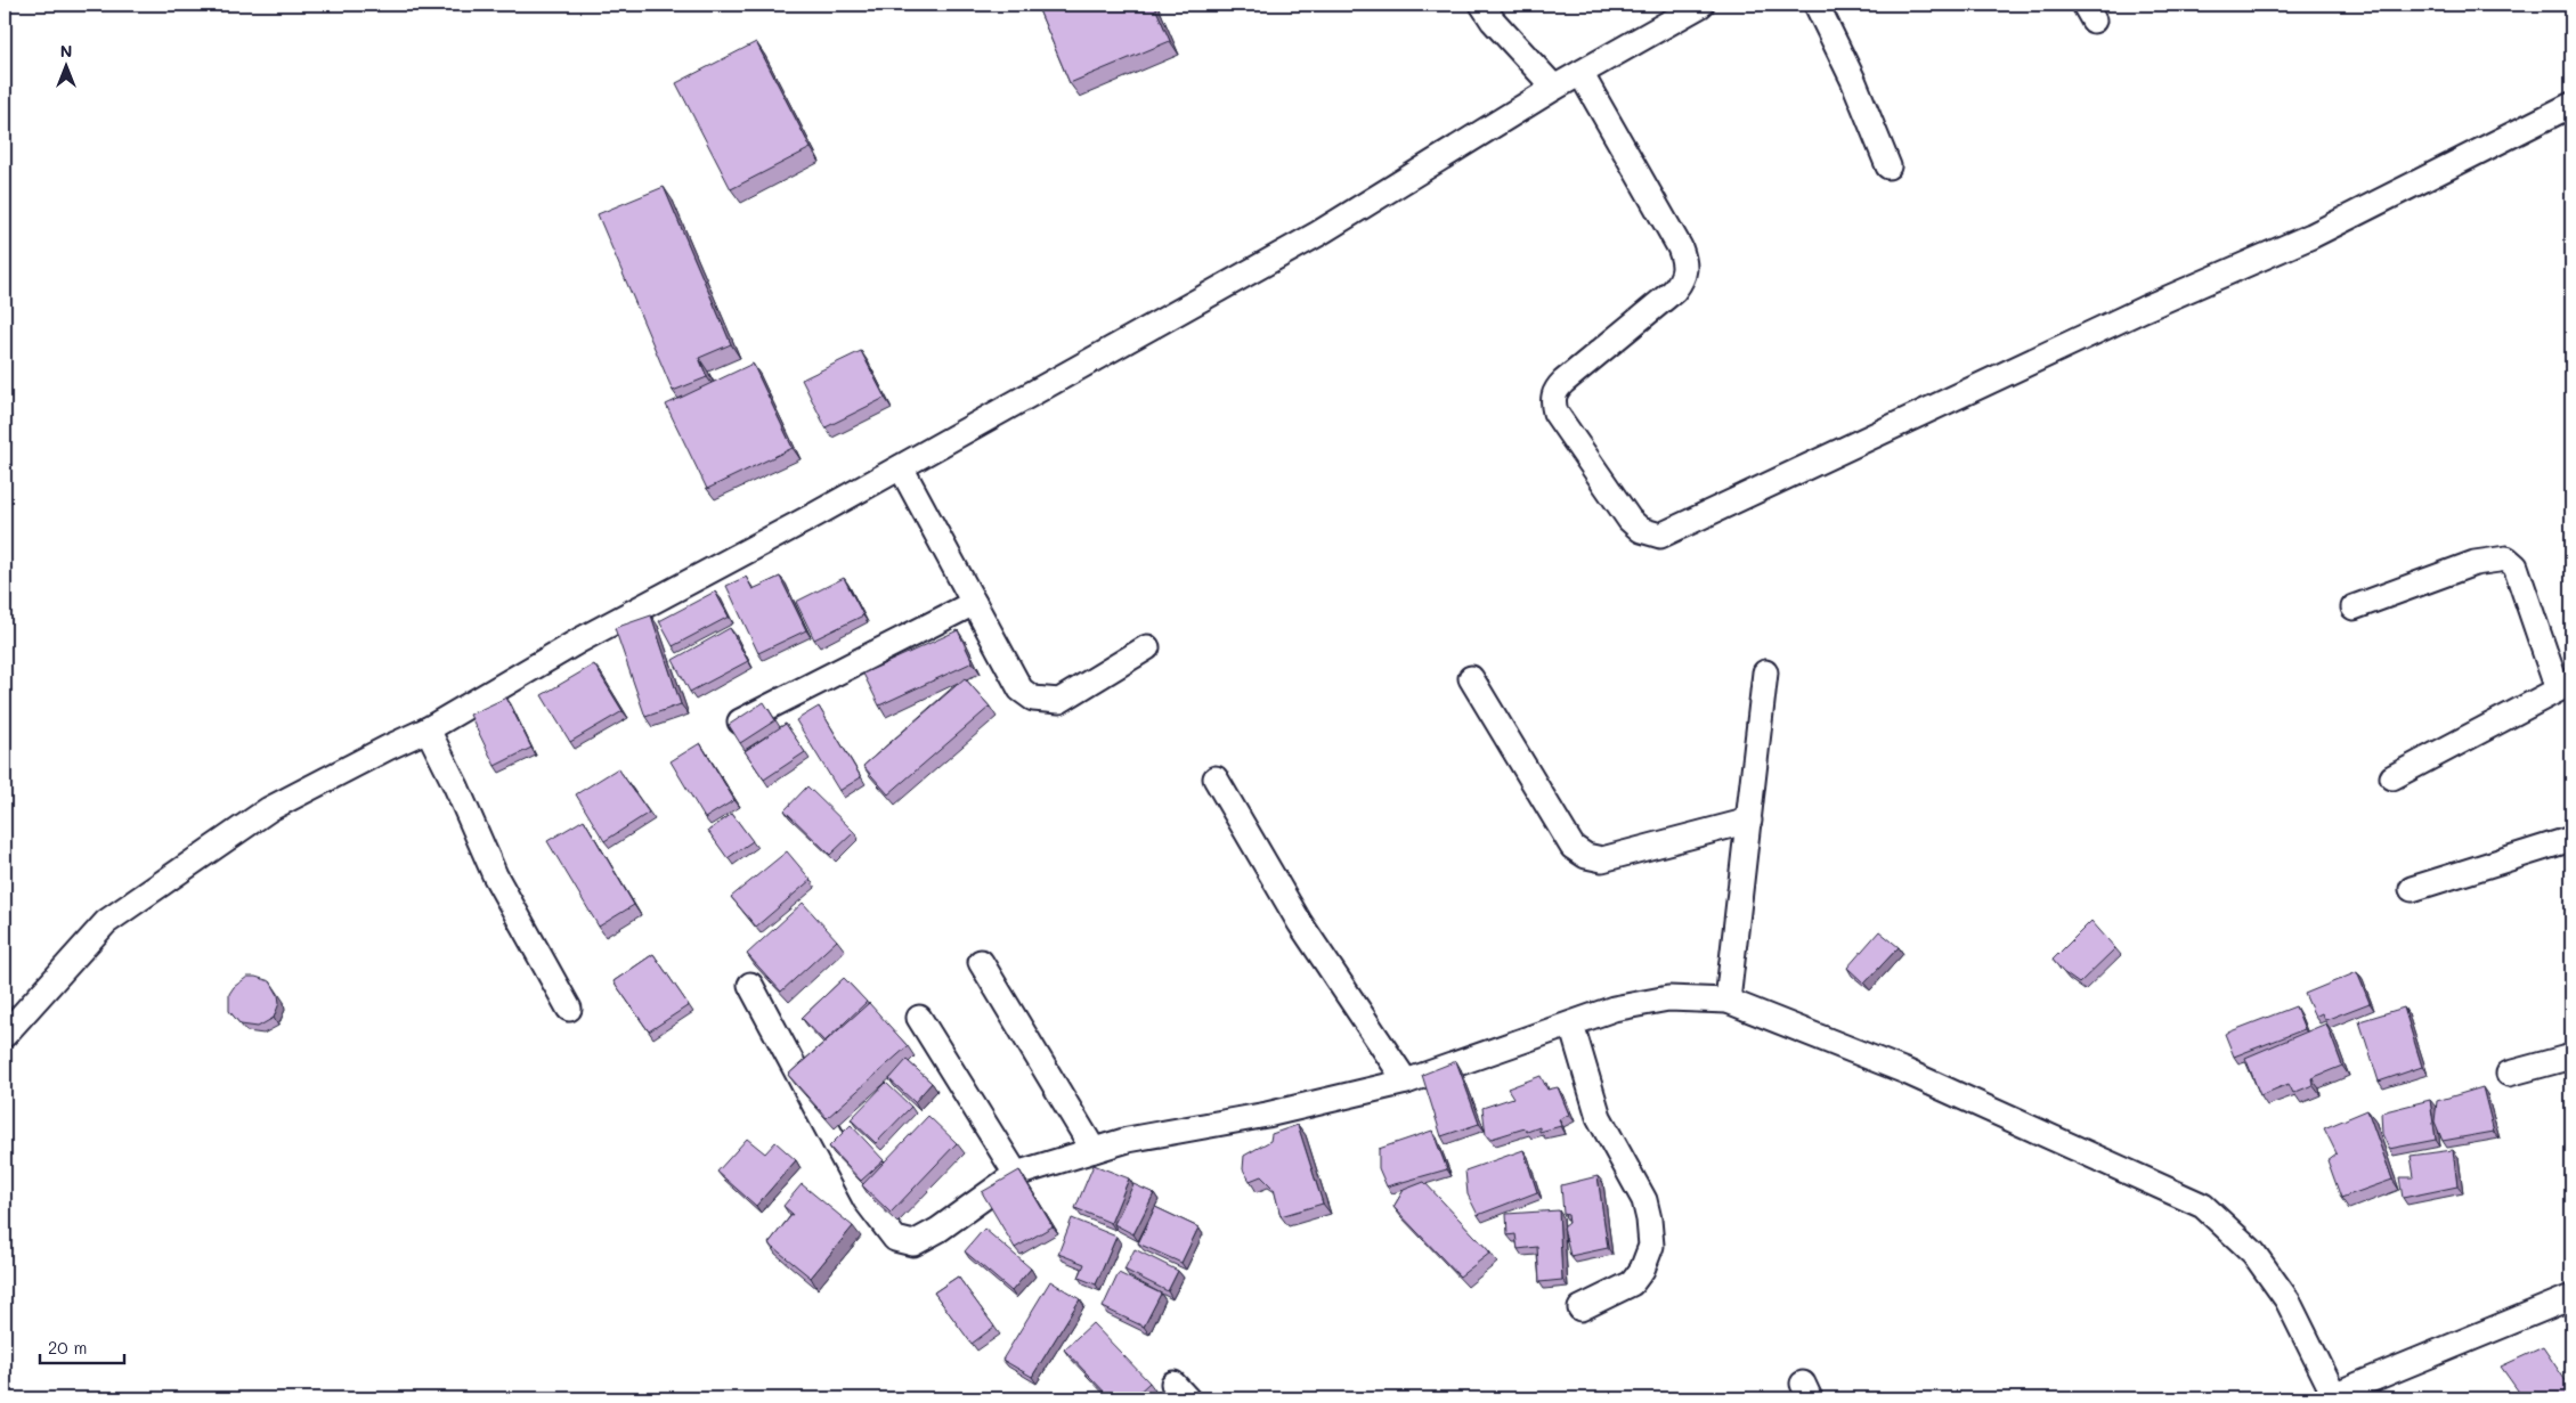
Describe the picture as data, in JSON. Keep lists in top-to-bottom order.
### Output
{
  "scale_bar": "20 m",
  "north": "top"
}
